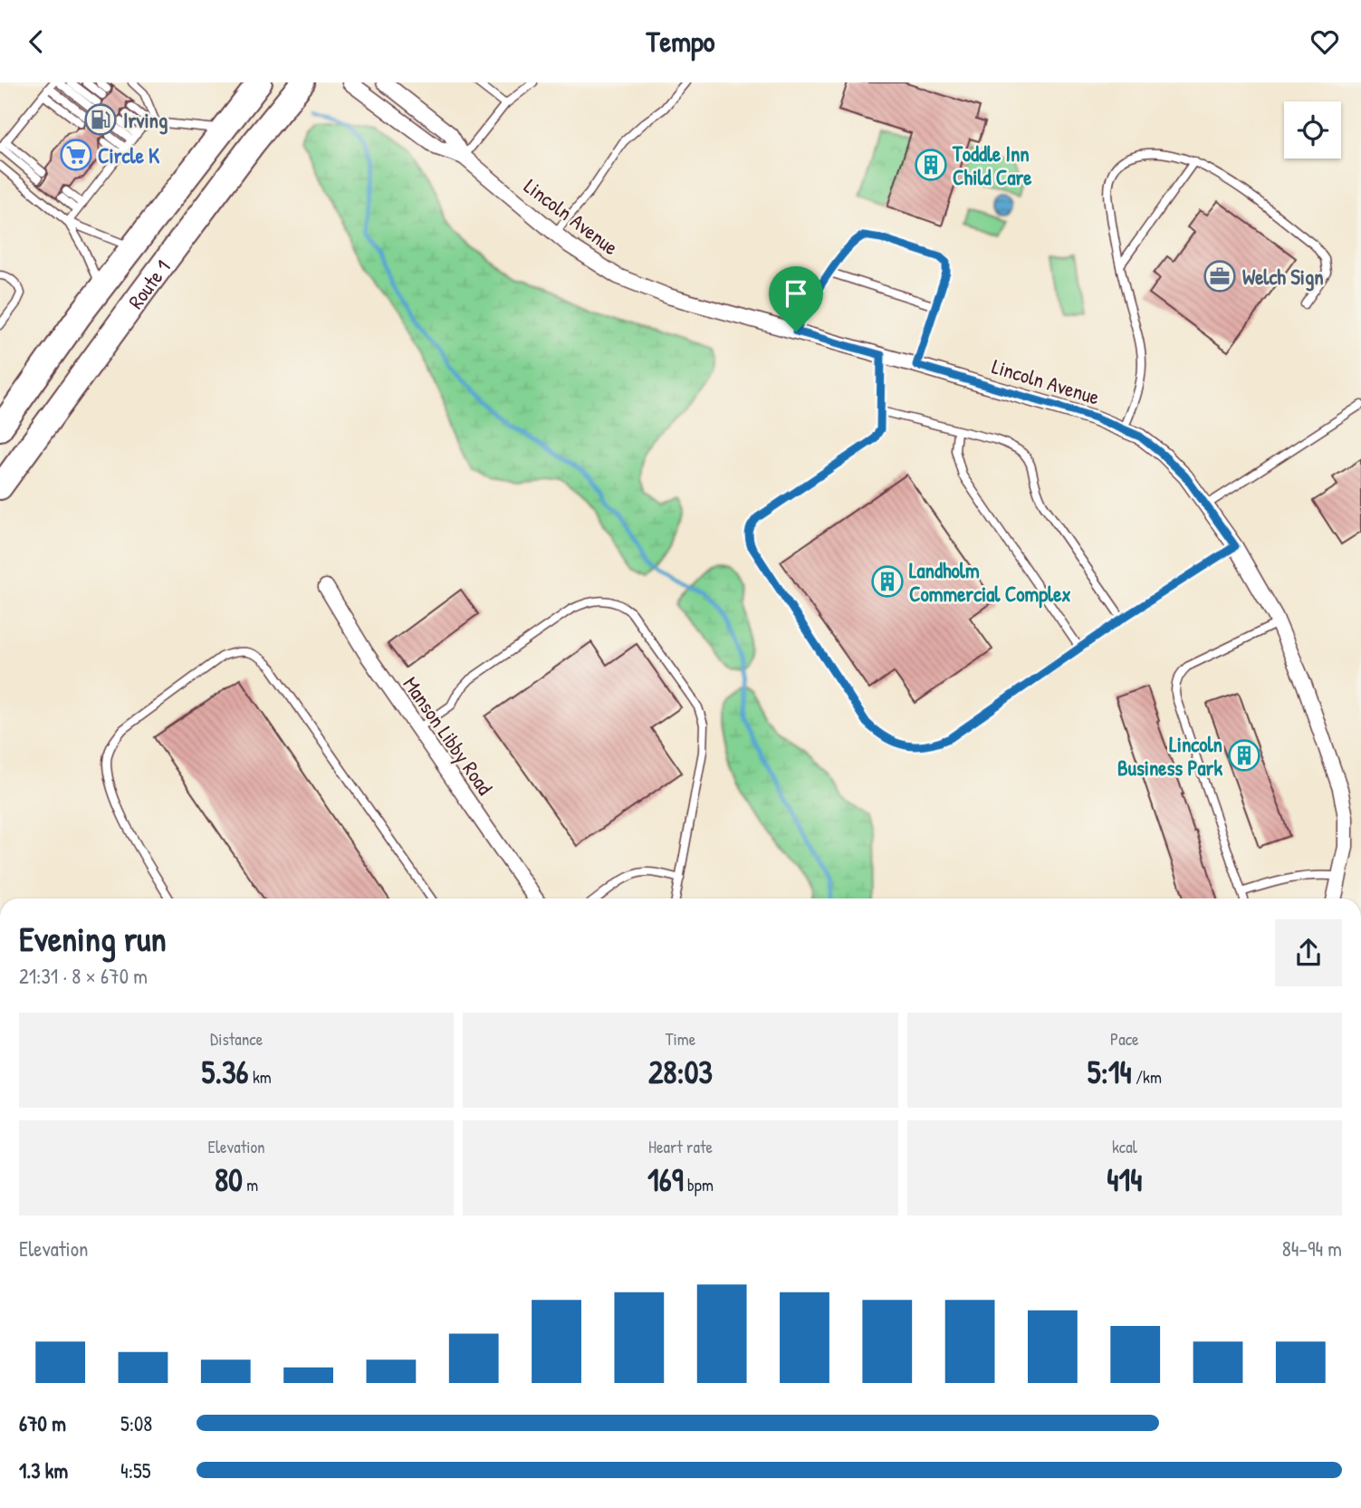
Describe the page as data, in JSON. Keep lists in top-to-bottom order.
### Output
{
  "streets": {
    "main road": ["Route 1"],
    "street": ["Lincoln Avenue", "Manson Libby Road"]
  },
  "places": {
    "fuel station": ["Irving"],
    "supermarket": ["Circle K"],
    "building": ["Toddle Inn Child Care", "Landholm Commercial Complex", "Lincoln Business Park"],
    "office": ["Welch Sign"]
  },
  "page": {
    "header": "Tempo",
    "heading": ["Evening run", "21:31 · 8 × 670 m"],
    "stats": [
      ["Distance", "5.36 km"],
      ["Time", "28:03"],
      ["Pace", "5:14 /km"],
      ["Elevation", "80 m"],
      ["Heart rate", "169 bpm"],
      ["kcal", "414"]
    ],
    "chart": ["Elevation", "84–94 m"],
    "list": [
      {
        "name": "670 m",
        "note": "5:08"
      },
      {
        "name": "1.3 km",
        "note": "4:55"
      }
    ]
  }
}
